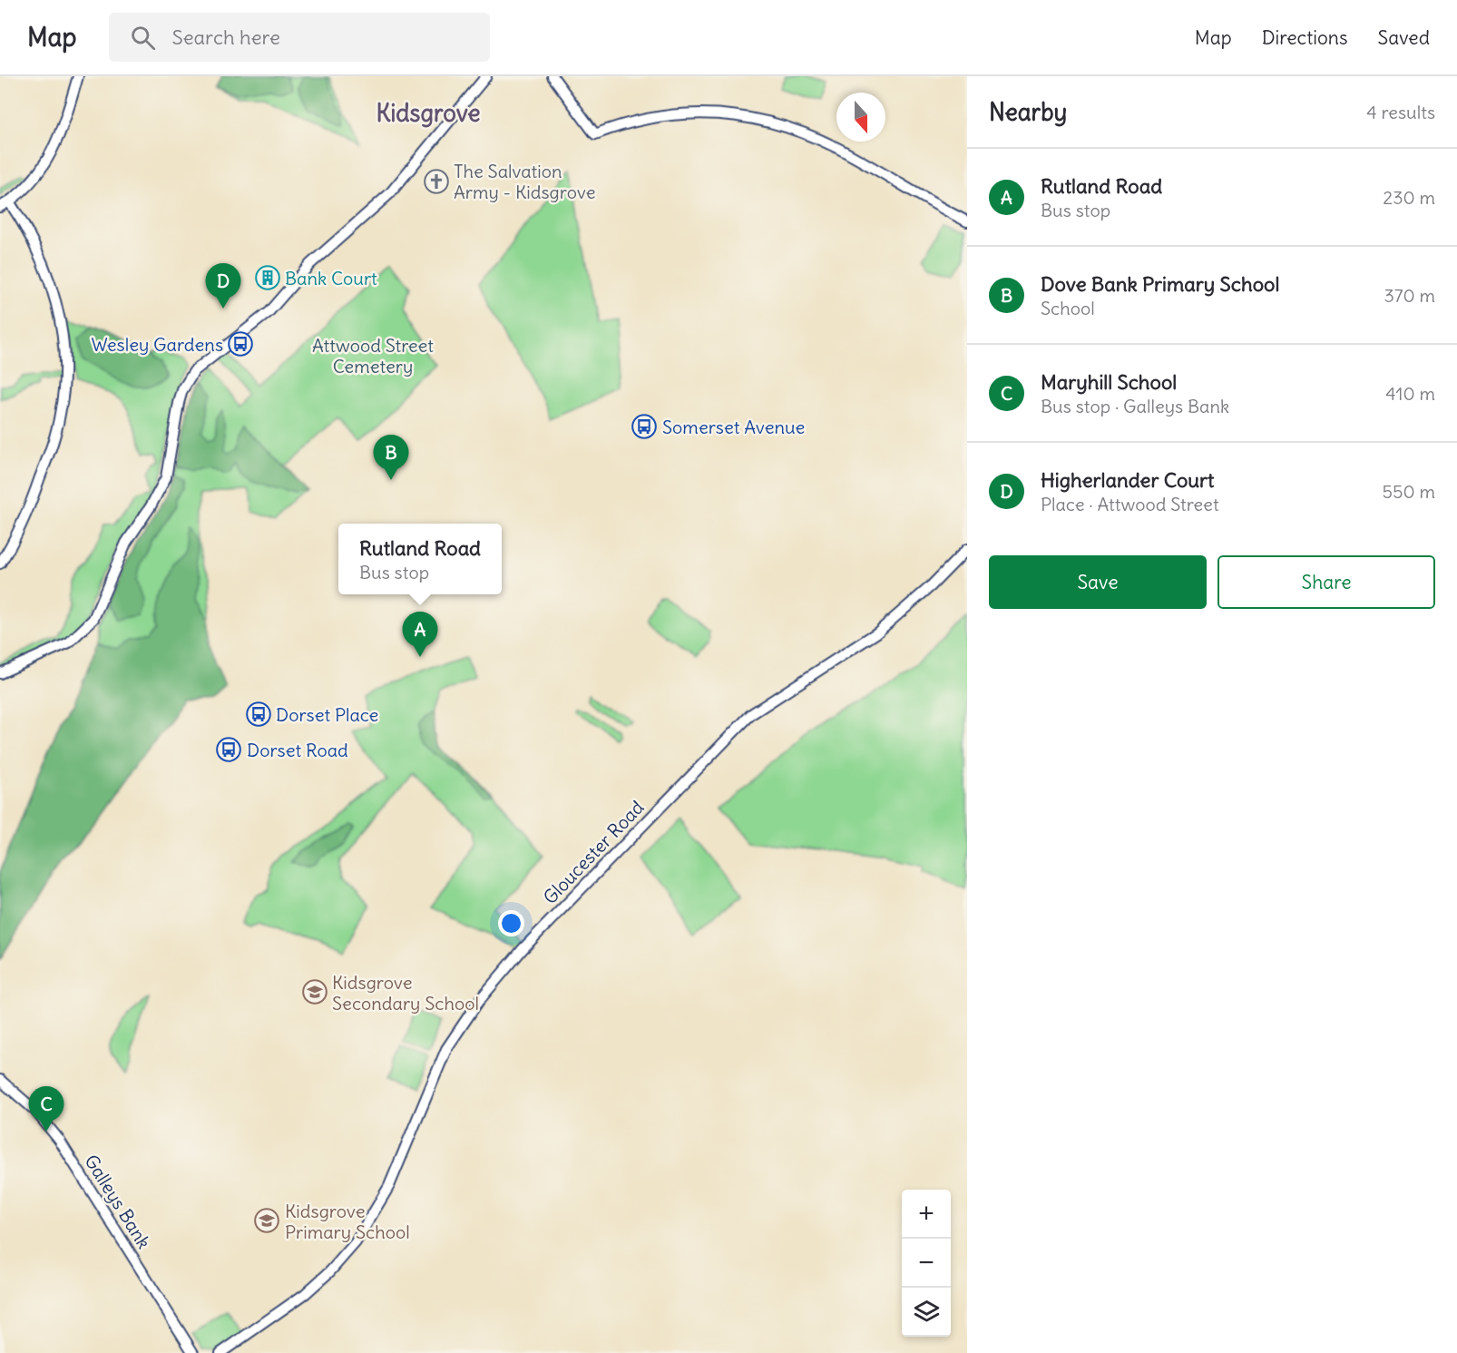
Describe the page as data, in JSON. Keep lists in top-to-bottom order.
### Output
{
  "streets": {
    "street": ["Gloucester Road", "Galleys Bank"]
  },
  "districts": ["Kidsgrove"],
  "parks": ["Attwood Street Cemetery"],
  "places": {
    "church": ["The Salvation Army - Kidsgrove"],
    "building": ["Bank Court"],
    "bus stop": [
      "Wesley Gardens",
      "Somerset Avenue",
      "Dorset Place",
      "Dorset Road"
    ],
    "school or university": ["Kidsgrove Secondary School", "Kidsgrove Primary School"]
  },
  "north": "bottom",
  "page": {
    "header": "Map",
    "search": "Search here",
    "nav": ["Map", "Directions", "Saved"],
    "heading": ["Nearby", "4 results"],
    "list": [
      {
        "mark": "A",
        "name": "Rutland Road",
        "note": "Bus stop",
        "value": "230 m"
      },
      {
        "mark": "B",
        "name": "Dove Bank Primary School",
        "note": "School",
        "value": "370 m"
      },
      {
        "mark": "C",
        "name": "Maryhill School",
        "note": "Bus stop · Galleys Bank",
        "value": "410 m"
      },
      {
        "mark": "D",
        "name": "Higherlander Court",
        "note": "Place · Attwood Street",
        "value": "550 m"
      }
    ],
    "pins": [
      "D",
      "B",
      "A",
      "C"
    ],
    "popup": ["Rutland Road", "Bus stop"],
    "buttons": ["Save", "Share"],
    "map_buttons": ["+", "−"]
  }
}
